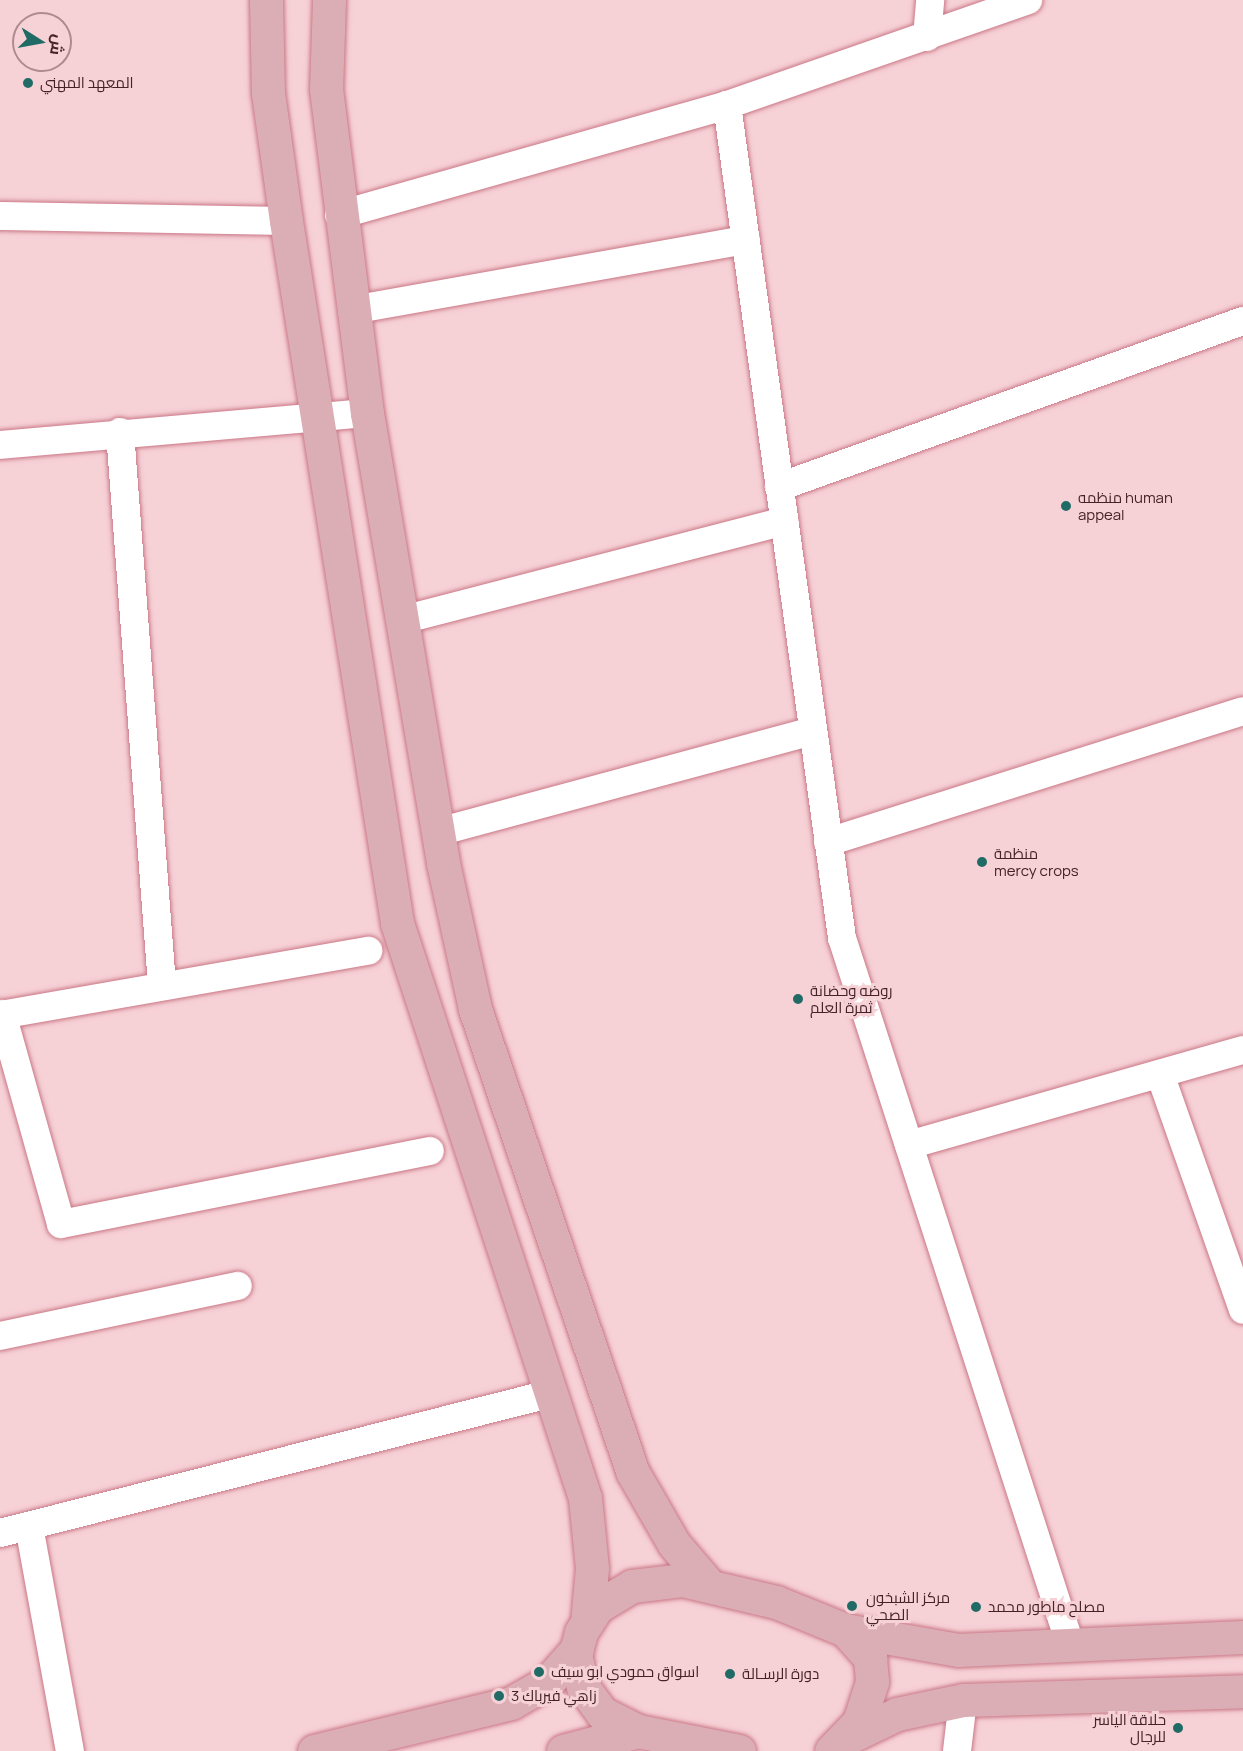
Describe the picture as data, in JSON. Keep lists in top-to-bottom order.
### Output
{
  "places": [
    "المعهد المهني",
    "منظمه human appeal",
    "منظمة mercy crops",
    "روضه وحضانة ثمرة العلم",
    "مركز الشبخون الصحي",
    "مصلح ماطور محمد",
    "اسواق حمودي ابو سيف",
    "دورة الرسـالة",
    "زاهي فيرباك 3",
    "حلاقة الياسر للرجال"
  ],
  "north": "right"
}
